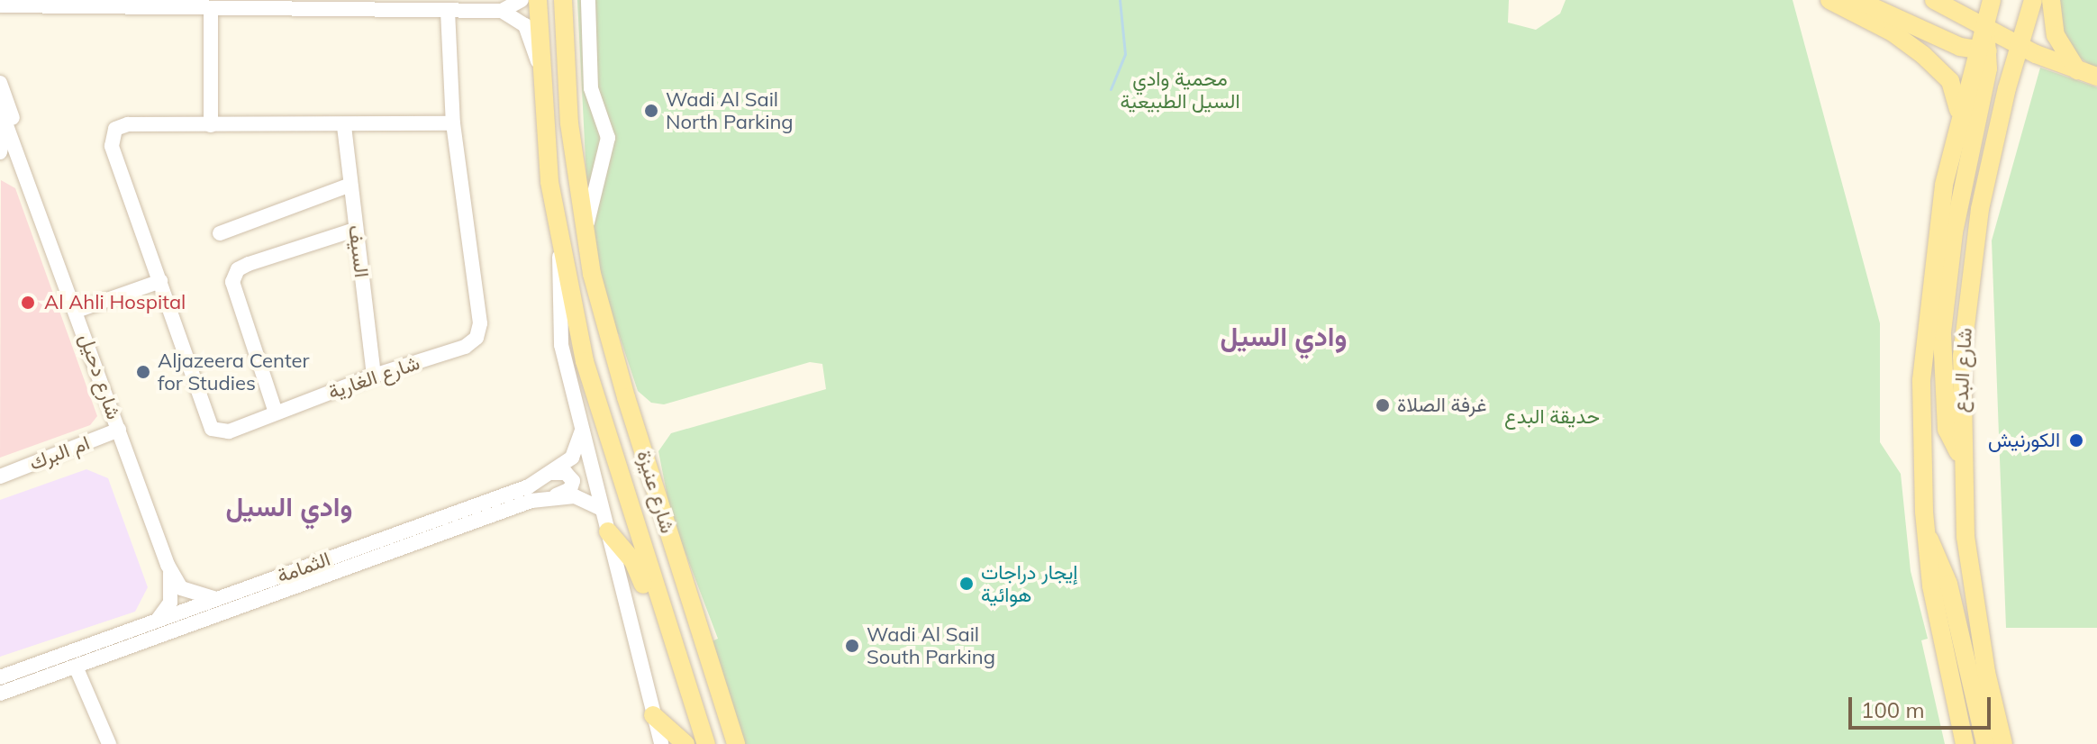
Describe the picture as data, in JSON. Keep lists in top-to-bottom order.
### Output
{
  "streets": {
    "main road": ["شارع البدع", "شارع عنيزة"],
    "street": [
      "السيف",
      "شارع دحيل",
      "شارع الغارية",
      "ام البرك",
      "الثمامة"
    ]
  },
  "crossings": [
    ["السيف", "شارع الغارية"],
    ["شارع دحيل", "ام البرك"],
    ["شارع دحيل", "الثمامة"],
    ["شارع عنيزة", "الثمامة"]
  ],
  "districts": ["وادي السيل", "وادي السيل"],
  "parks": ["محمية وادي السيل الطبيعية", "حديقة البدع"],
  "places": [
    "Wadi Al Sail North Parking",
    "Al Ahli Hospital",
    "Aljazeera Center for Studies",
    "غرفة الصلاة",
    "الكورنيش",
    "إيجار دراجات هوائية",
    "Wadi Al Sail South Parking"
  ],
  "scale_bar": "100 m"
}
